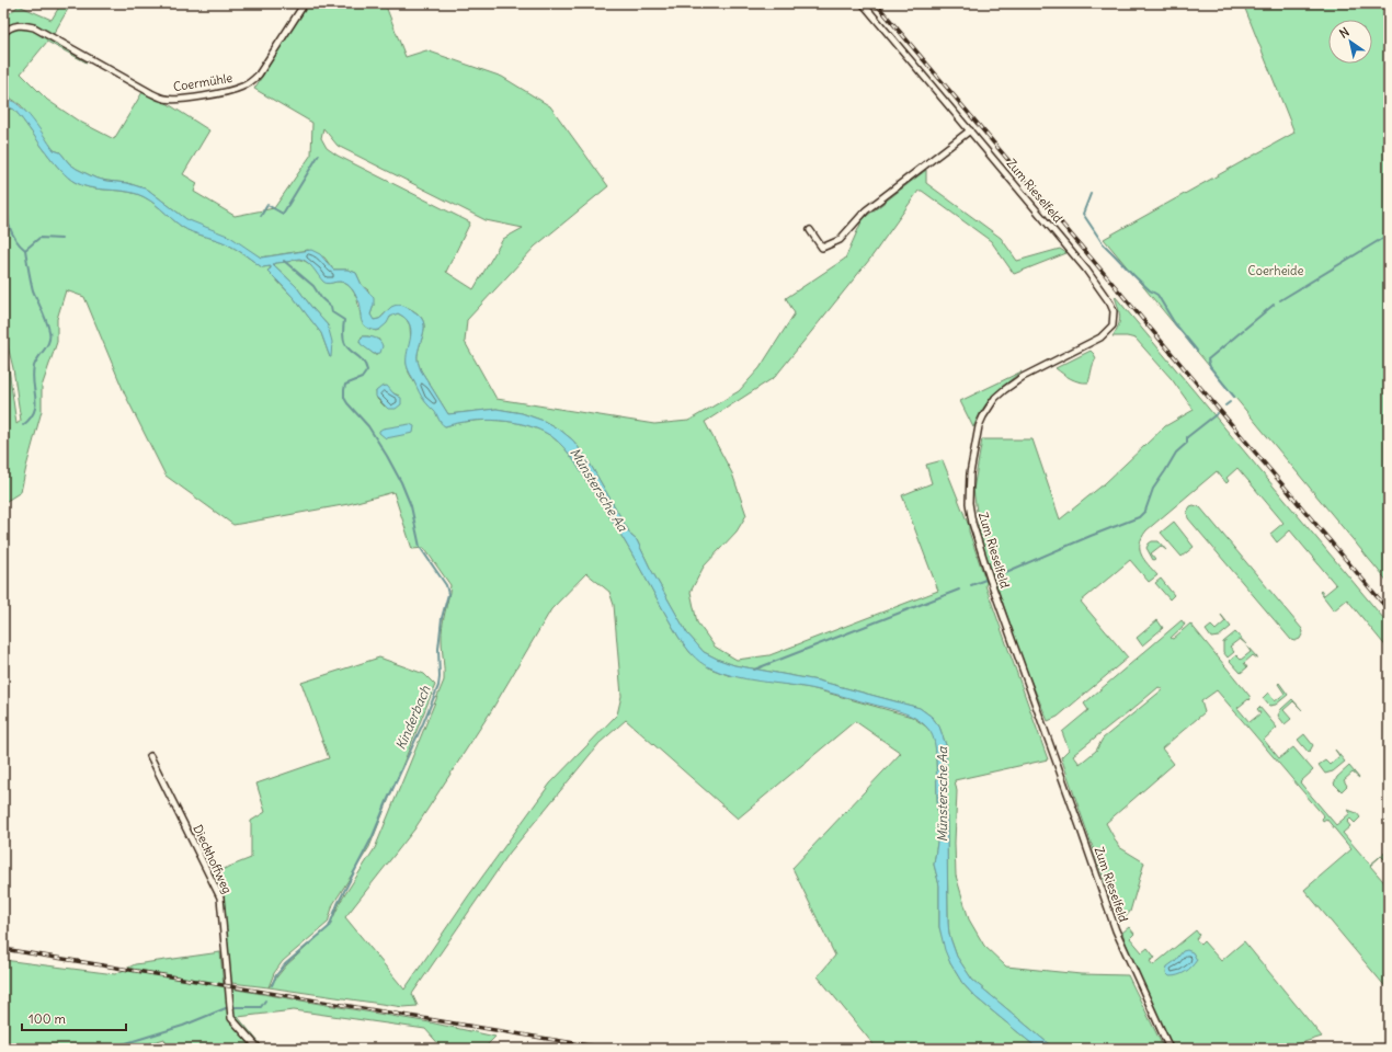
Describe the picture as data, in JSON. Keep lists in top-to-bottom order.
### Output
{
  "streets": {
    "street": ["Coermühle", "Zum Rieselfeld", "Dieckhoffweg"]
  },
  "water": ["Münstersche Aa", "Kinderbach"],
  "parks": ["Coerheide"],
  "scale_bar": "100 m",
  "north": "top left"
}
